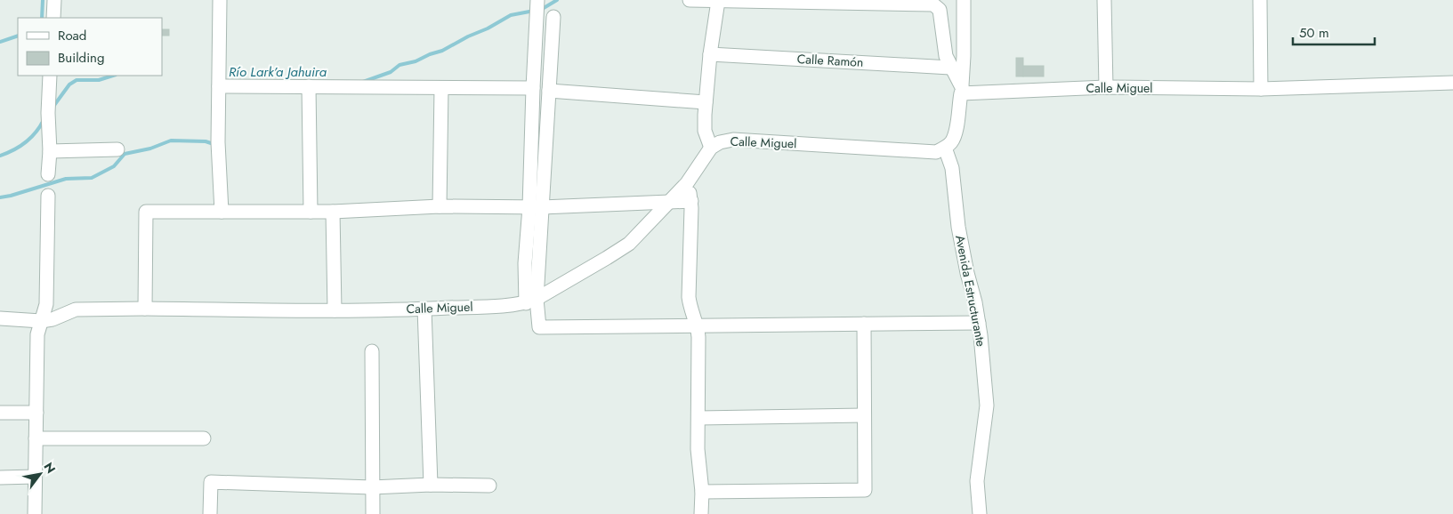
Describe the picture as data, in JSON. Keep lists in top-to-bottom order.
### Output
{
  "streets": {
    "street": ["Calle Ramón", "Calle Miguel", "Avenida Estructurante"]
  },
  "crossings": [
    ["Calle Miguel", "Avenida Estructurante"]
  ],
  "water": ["Río Lark’a Jahuira"],
  "legend": ["Road", "Building"],
  "scale_bar": "50 m",
  "north": "top right"
}
